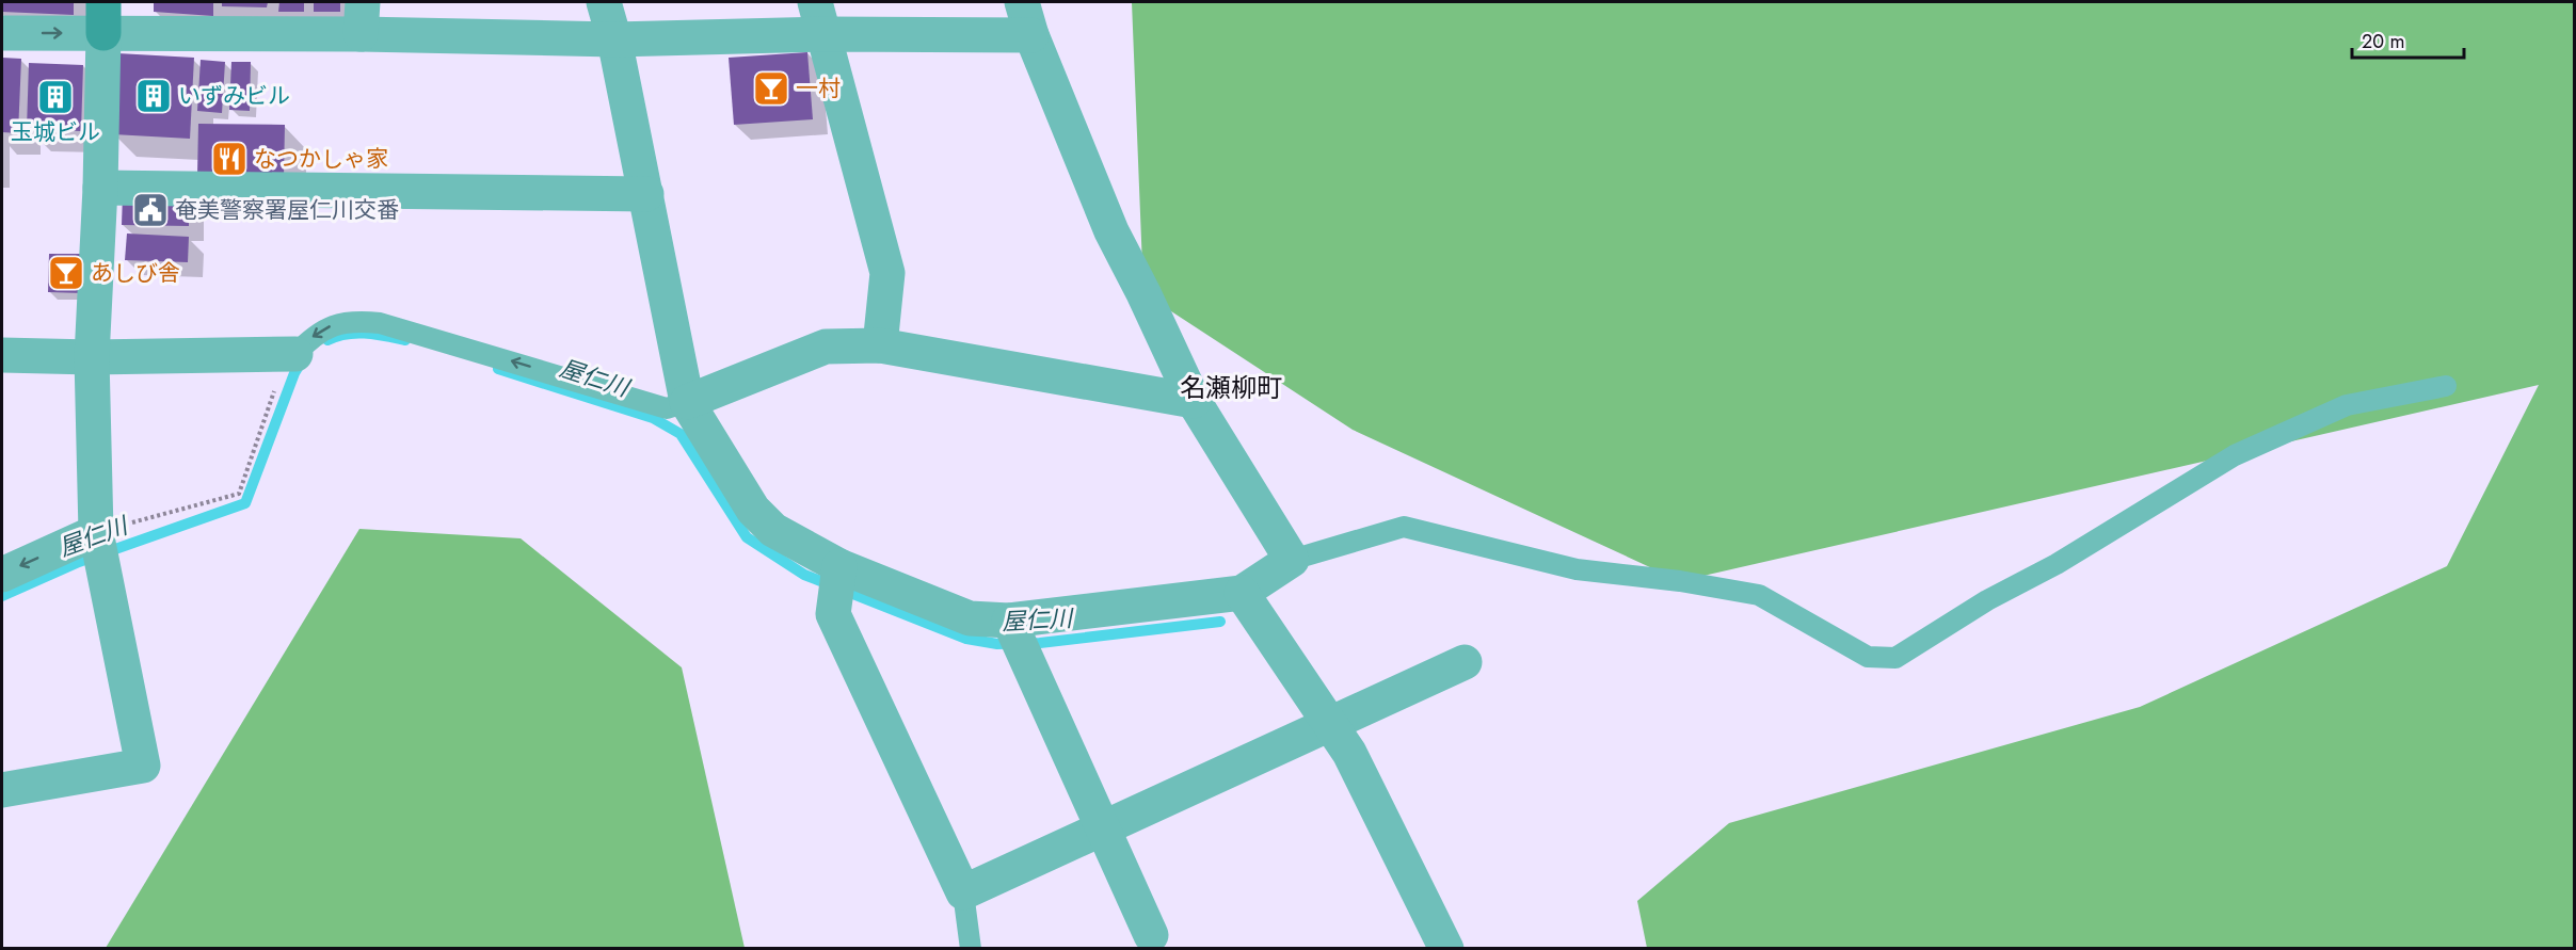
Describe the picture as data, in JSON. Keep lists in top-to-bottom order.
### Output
{
  "districts": ["名瀬柳町"],
  "water": ["屋仁川"],
  "places": {
    "bar": ["一村", "あしび舎"],
    "building": ["いずみビル", "玉城ビル"],
    "restaurant": ["なつかしゃ家"],
    "public building": ["奄美警察署屋仁川交番"]
  },
  "scale_bar": "20 m"
}
